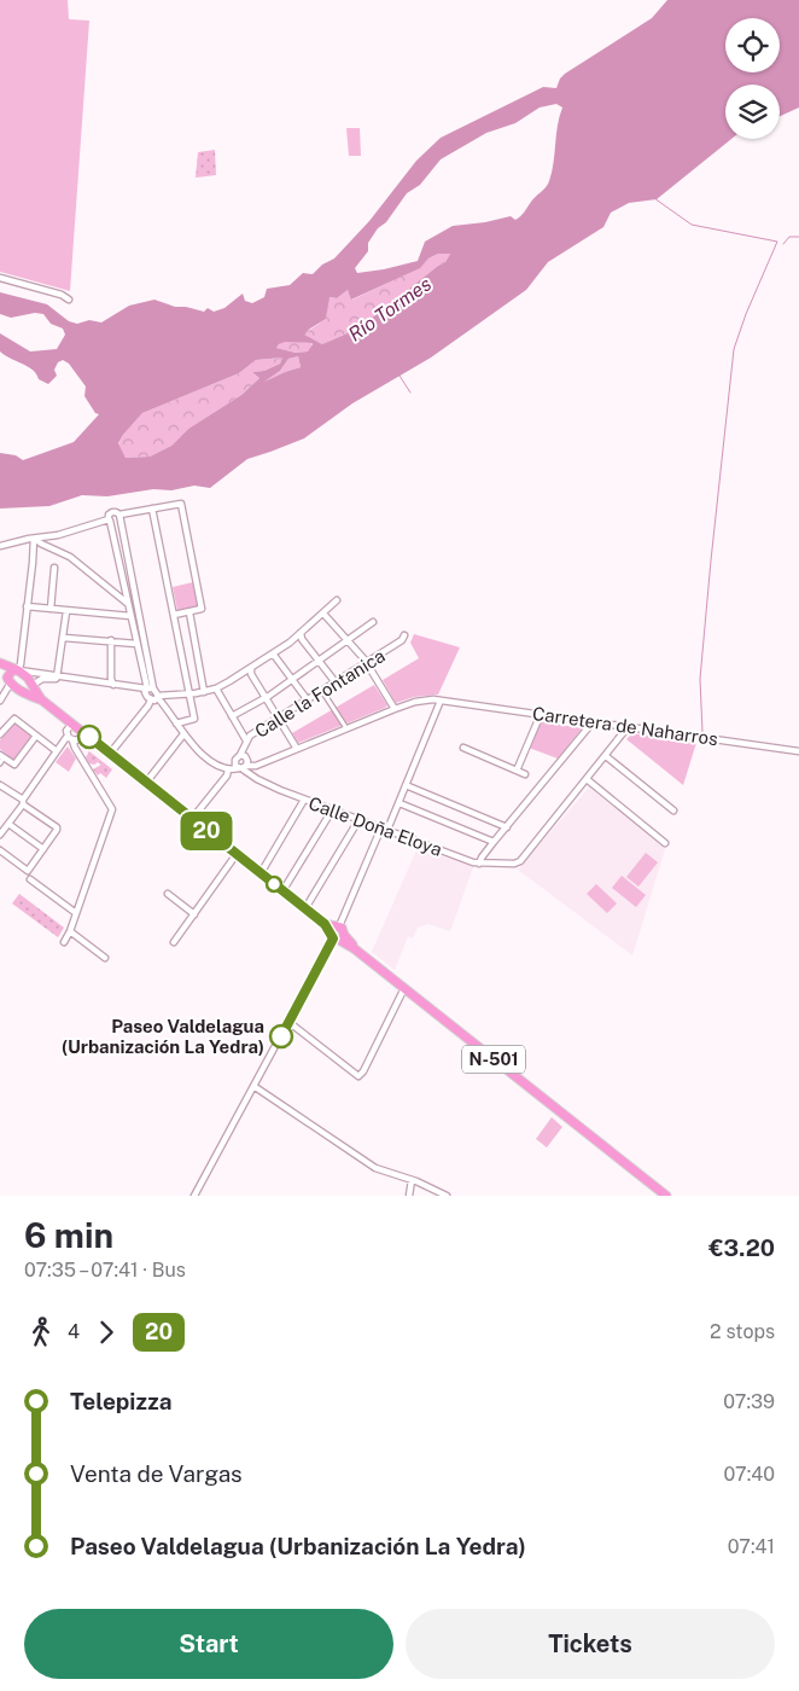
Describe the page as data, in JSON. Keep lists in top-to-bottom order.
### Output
{
  "streets": {
    "highway": ["N-501"],
    "street": ["Calle la Fontanica", "Carretera de Naharros", "Calle Doña Eloya"]
  },
  "crossings": [
    ["Calle la Fontanica", "Calle Doña Eloya"],
    ["Carretera de Naharros", "Calle Doña Eloya"]
  ],
  "water": ["Río Tormes"],
  "places": ["Paseo Valdelagua (Urbanización La Yedra)"],
  "lines": ["bus line 20"],
  "page": {
    "on_map": "20",
    "heading": ["6 min", "07:35 – 07:41 · Bus", "€3.20"],
    "legs": ["4", "20", "2 stops"],
    "list": [
      {
        "name": "Telepizza",
        "value": "07:39"
      },
      {
        "name": "Venta de Vargas",
        "value": "07:40"
      },
      {
        "name": "Paseo Valdelagua (Urbanización La Yedra)",
        "value": "07:41"
      }
    ],
    "buttons": ["Start", "Tickets"]
  }
}
